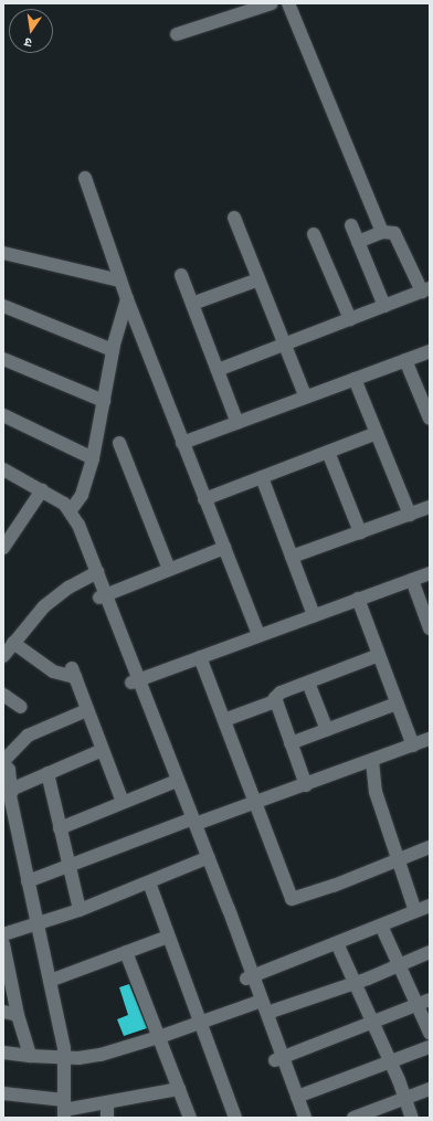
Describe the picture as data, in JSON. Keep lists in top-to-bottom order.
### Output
{
  "north": "bottom"
}
